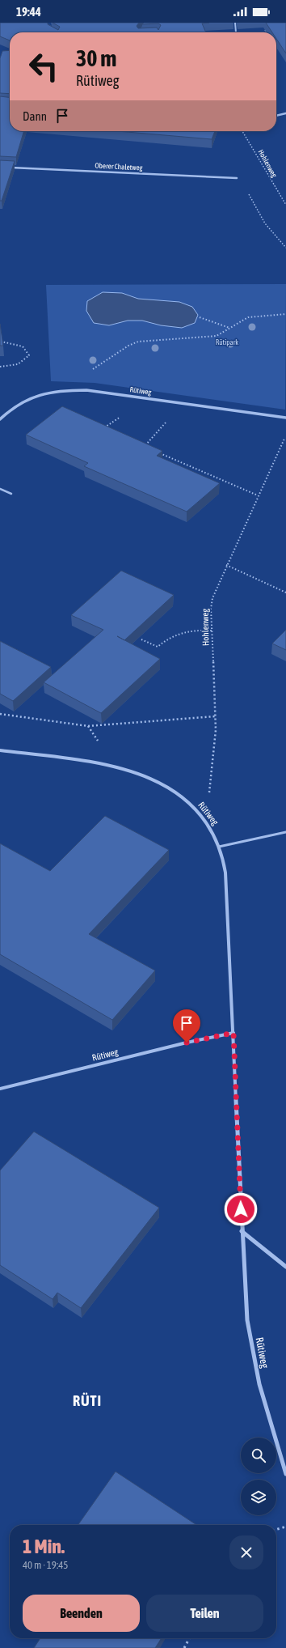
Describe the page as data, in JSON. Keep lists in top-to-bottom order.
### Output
{
  "streets": {
    "street": ["Oberer Chaletweg", "Rütiweg"],
    "path": ["Hohlenweg"]
  },
  "crossings": [
    ["Hohlenweg", "Rütiweg"]
  ],
  "districts": ["RÜTI"],
  "parks": ["Rütipark"],
  "page": {
    "status": "19:44",
    "turn": ["30 m", "Rütiweg"],
    "then": "Dann",
    "heading": ["1 Min.", "40 m · 19:45"],
    "buttons": ["Beenden", "Teilen"]
  }
}
